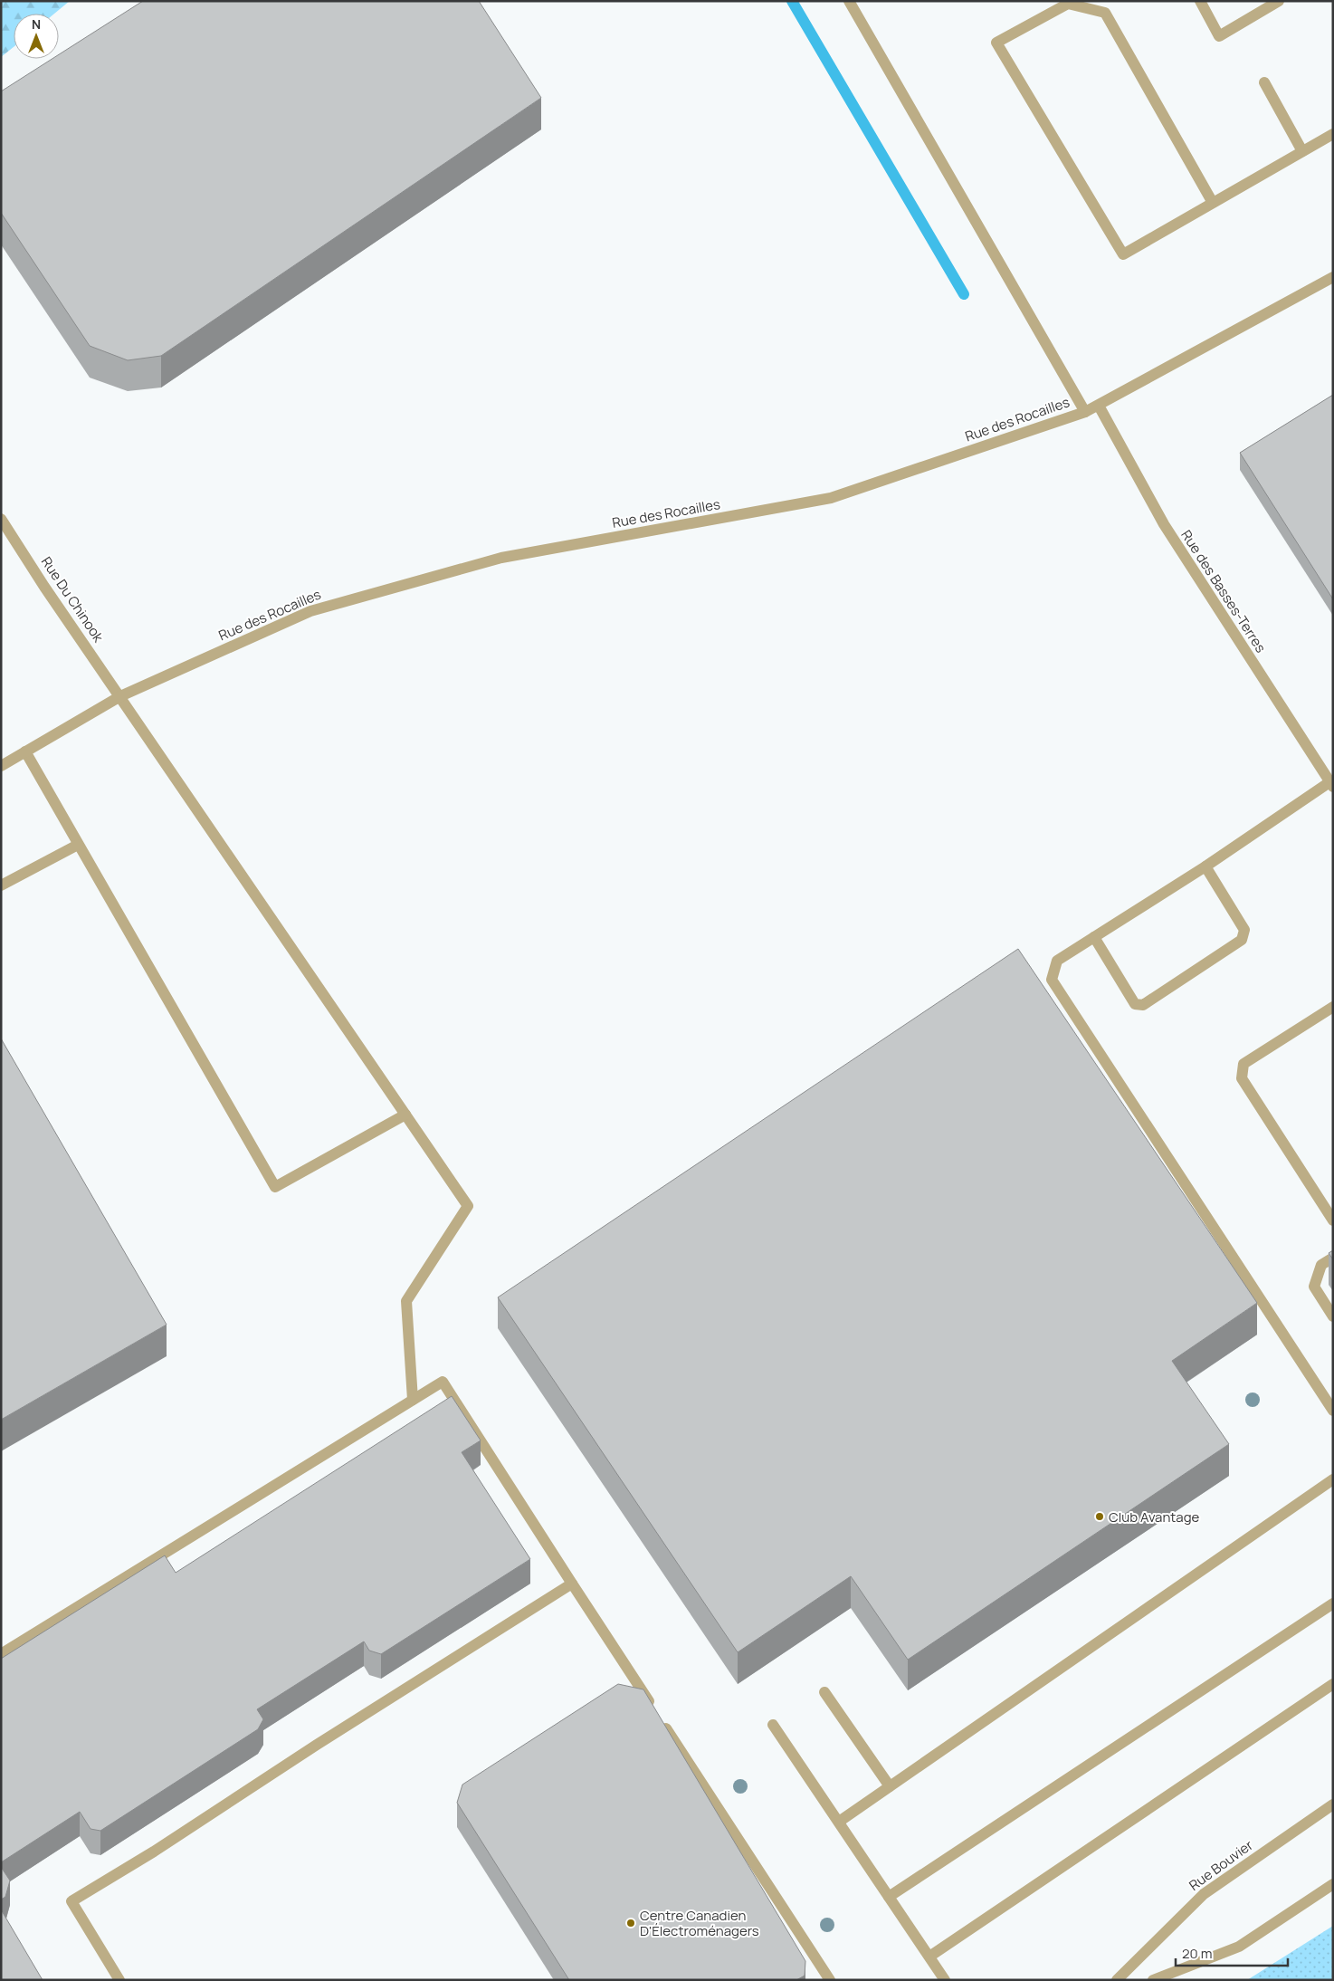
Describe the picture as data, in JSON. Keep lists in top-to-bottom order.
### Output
{
  "streets": {
    "street": [
      "Rue des Rocailles",
      "Rue des Basses-Terres",
      "Rue Du Chinook",
      "Rue Bouvier"
    ]
  },
  "crossings": [
    ["Rue des Rocailles", "Rue des Basses-Terres"],
    ["Rue des Rocailles", "Rue Du Chinook"]
  ],
  "places": ["Club Avantage", "Centre Canadien D'Électroménagers"],
  "scale_bar": "20 m",
  "north": "top"
}
